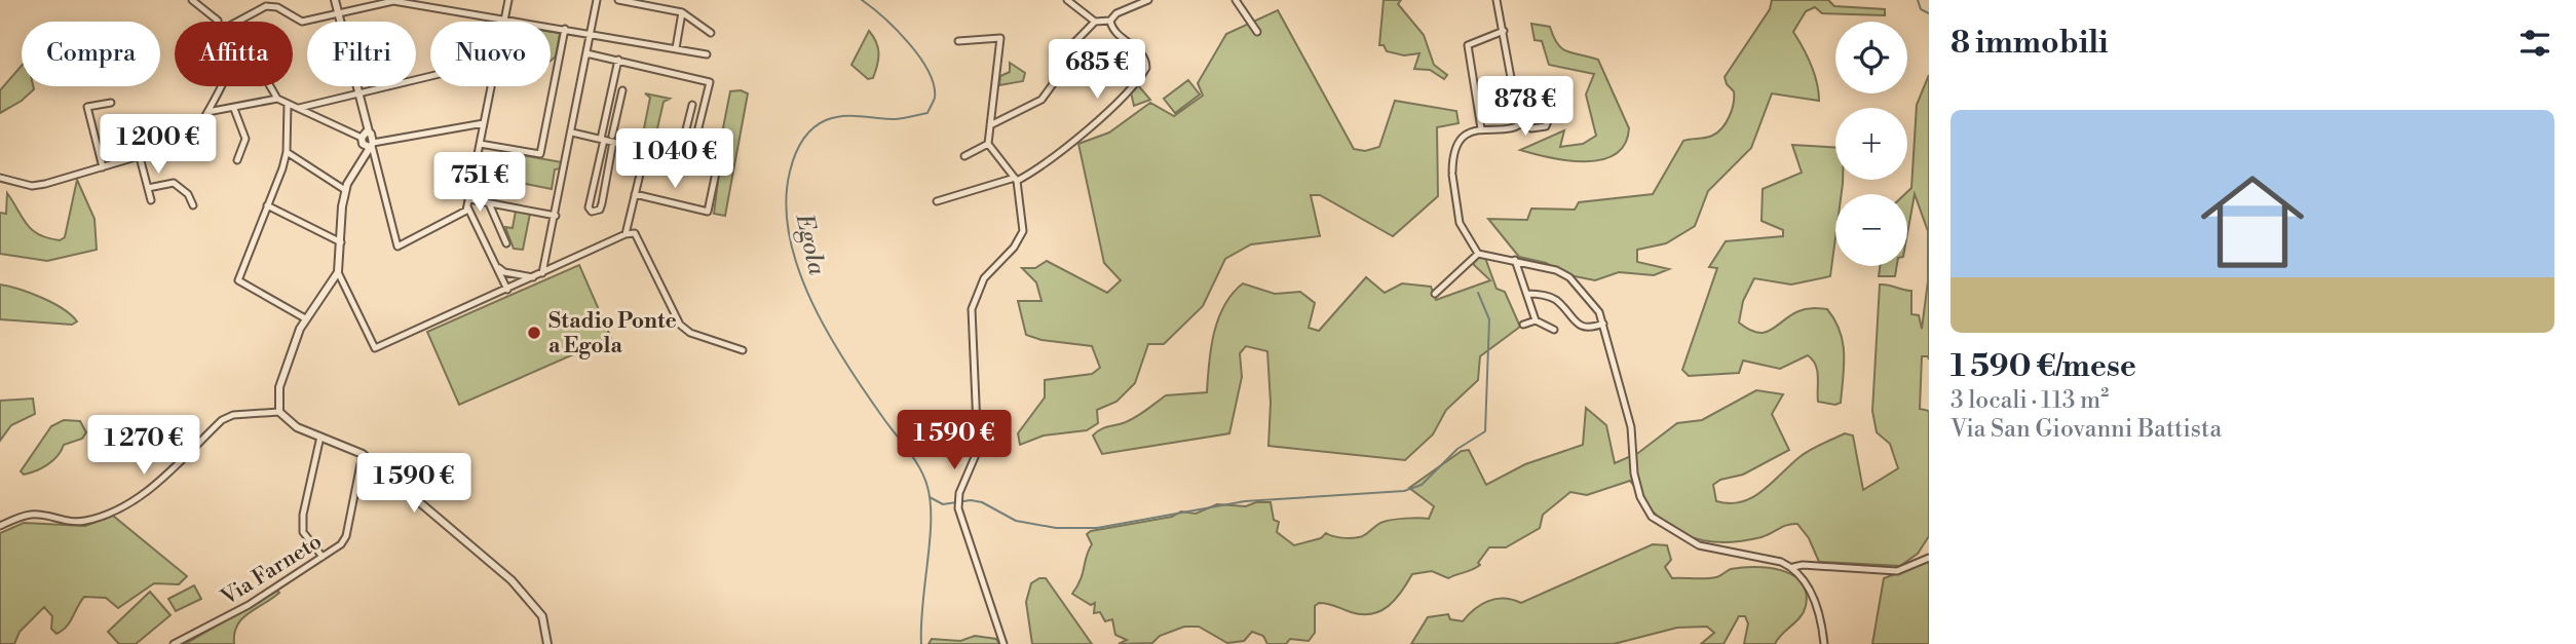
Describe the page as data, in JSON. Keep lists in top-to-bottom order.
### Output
{
  "streets": {
    "street": ["Via Farneto"]
  },
  "water": ["Egola"],
  "places": ["Stadio Ponte a Egola"],
  "page": {
    "heading": "8 immobili",
    "map_buttons": ["+", "−"],
    "chip": [
      "Compra",
      "Affitta",
      "Filtri",
      "Nuovo"
    ],
    "price": [
      "685 €",
      "878 €",
      "1 200 €",
      "1 040 €",
      "751 €",
      "1 590 €",
      "1 270 €",
      "1 590 €"
    ],
    "list": [
      {
        "name": "1 590 €/mese",
        "note": "3 locali · 113 m² · Via San Giovanni Battista"
      }
    ]
  }
}
